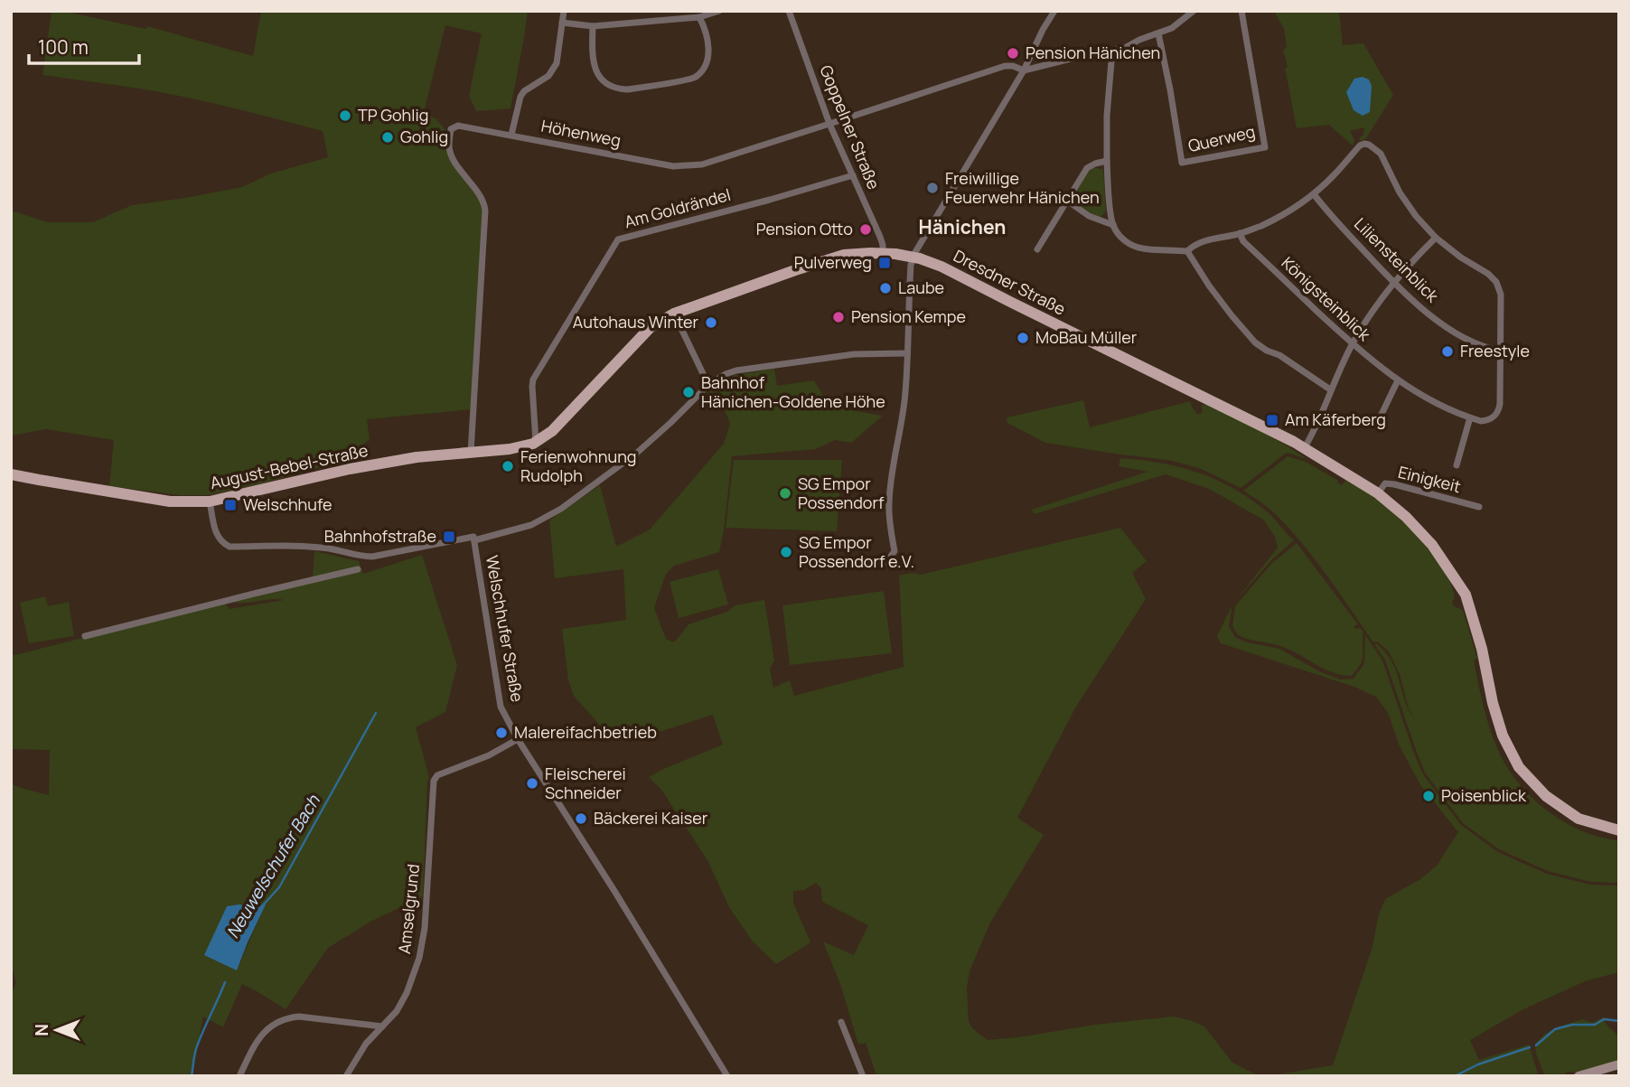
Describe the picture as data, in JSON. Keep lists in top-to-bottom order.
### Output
{
  "streets": {
    "main road": ["Dresdner Straße", "August-Bebel-Straße"],
    "street": [
      "Goppelner Straße",
      "Höhenweg",
      "Querweg",
      "Am Goldrändel",
      "Liliensteinblick",
      "Königsteinblick",
      "Einigkeit",
      "Welschhufer Straße",
      "Amselgrund"
    ]
  },
  "crossings": [
    ["Goppelner Straße", "Höhenweg"],
    ["Goppelner Straße", "Am Goldrändel"],
    ["Goppelner Straße", "Dresdner Straße"],
    ["Höhenweg", "August-Bebel-Straße"],
    ["Am Goldrändel", "Dresdner Straße"],
    ["Am Goldrändel", "August-Bebel-Straße"],
    ["Dresdner Straße", "August-Bebel-Straße"],
    ["Dresdner Straße", "Einigkeit"],
    ["August-Bebel-Straße", "Welschhufer Straße"],
    ["Welschhufer Straße", "Amselgrund"]
  ],
  "districts": ["Hänichen"],
  "water": ["Neuwelschufer Bach"],
  "places": {
    "other": [
      "Pension Hänichen",
      "TP Gohlig",
      "Gohlig",
      "Freiwillige Feuerwehr Hänichen",
      "Pension Otto",
      "Laube",
      "Pension Kempe",
      "Autohaus Winter",
      "MoBau Müller",
      "Freestyle",
      "Bahnhof Hänichen-Goldene Höhe",
      "Ferienwohnung Rudolph",
      "SG Empor Possendorf",
      "SG Empor Possendorf e.V.",
      "Malereifachbetrieb",
      "Fleischerei Schneider",
      "Poisenblick",
      "Bäckerei Kaiser"
    ],
    "transit": [
      "Pulverweg",
      "Am Käferberg",
      "Welschhufe",
      "Bahnhofstraße"
    ]
  },
  "scale_bar": "100 m",
  "north": "left"
}
